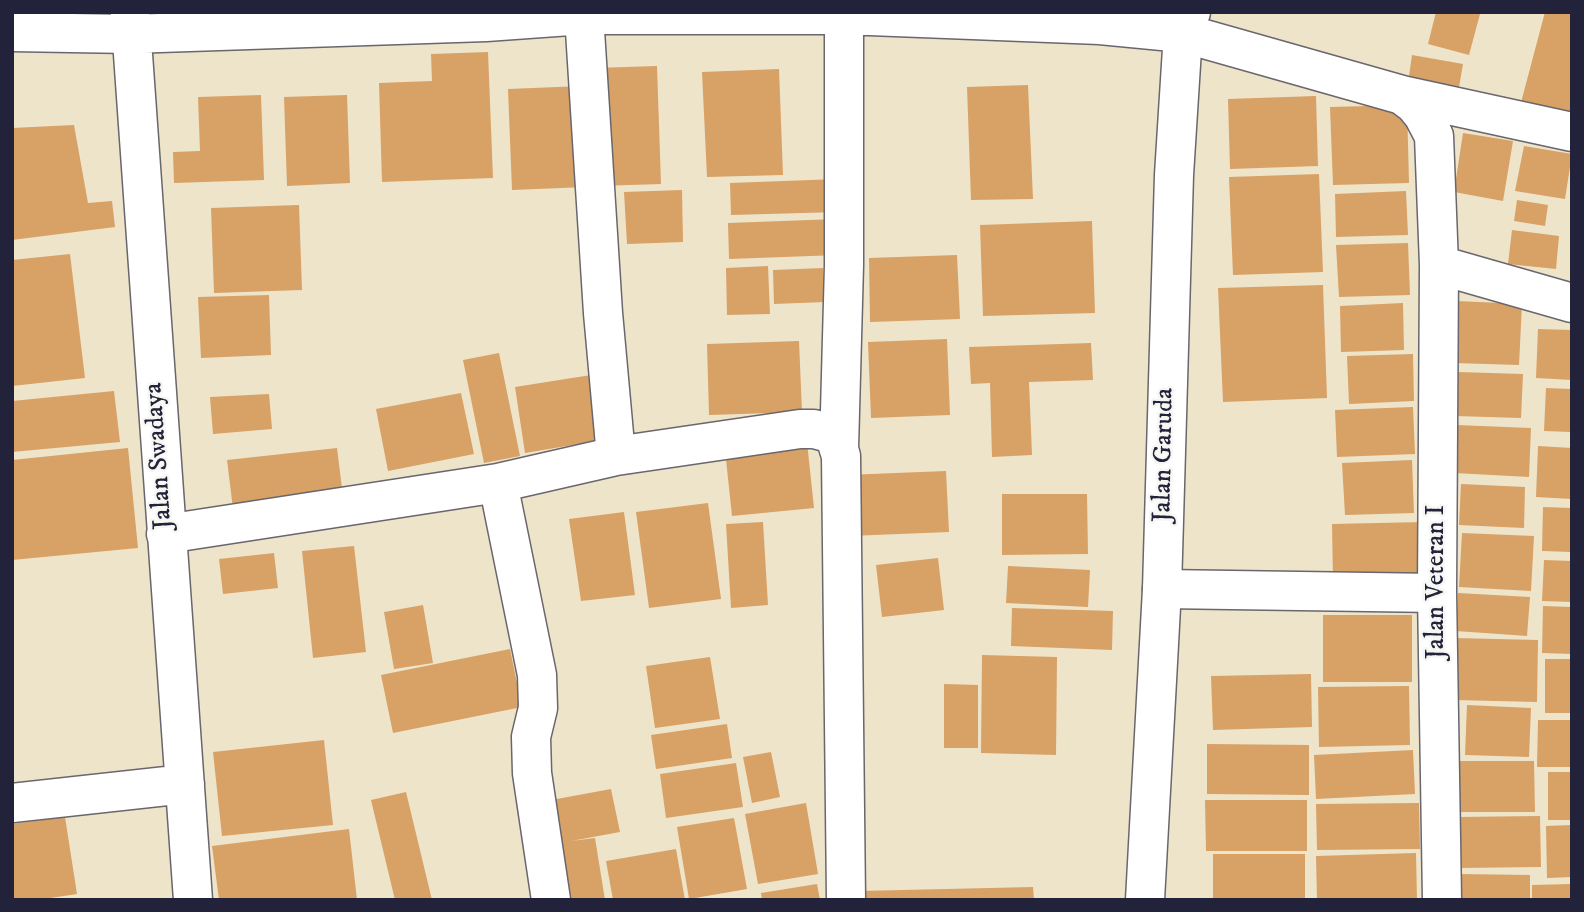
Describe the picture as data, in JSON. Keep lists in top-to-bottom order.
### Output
{
  "streets": {
    "street": ["Jalan Garuda", "Jalan Swadaya", "Jalan Veteran I"]
  }
}
